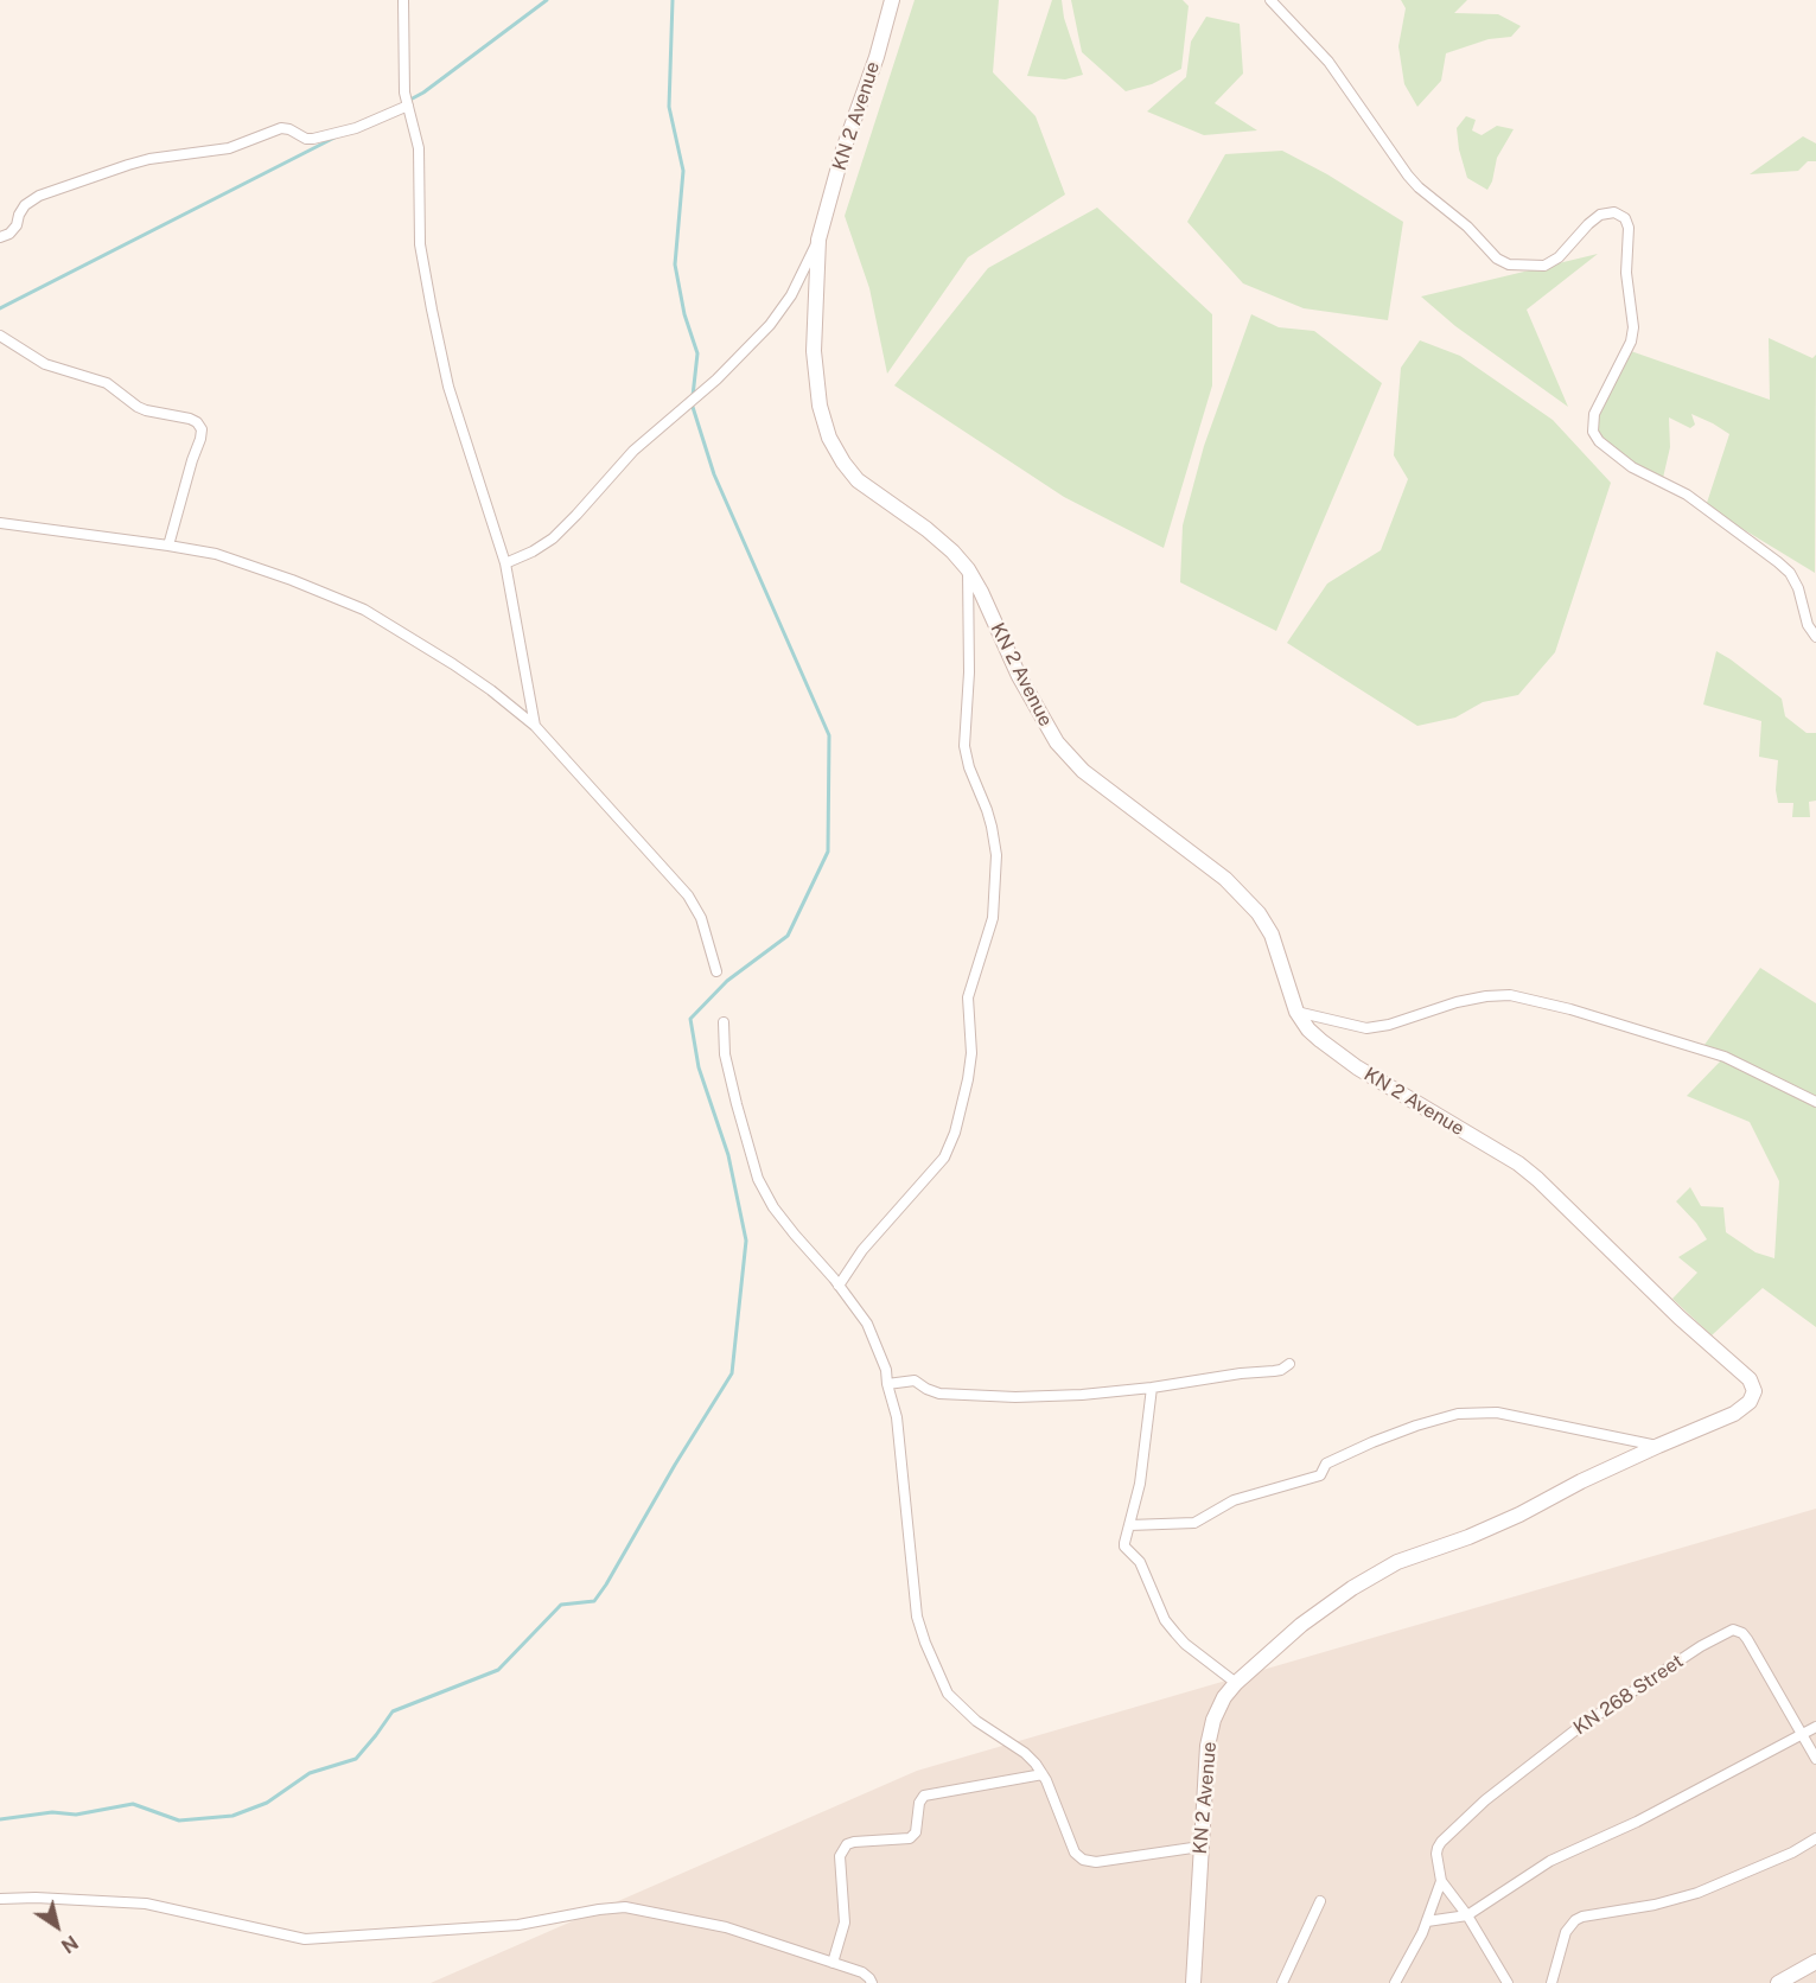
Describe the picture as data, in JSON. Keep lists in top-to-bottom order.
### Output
{
  "streets": {
    "main road": ["KN 2 Avenue"],
    "street": ["KN 268 Street"]
  },
  "north": "bottom right"
}
